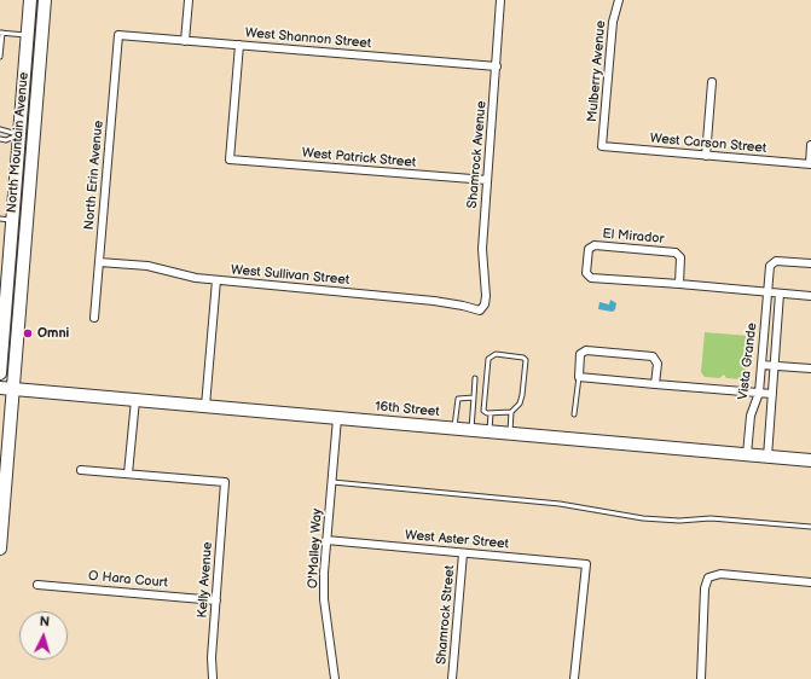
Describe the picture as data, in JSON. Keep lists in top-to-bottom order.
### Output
{
  "streets": {
    "main road": ["North Mountain Avenue", "16th Street"],
    "street": [
      "West Shannon Street",
      "Mulberry Avenue",
      "West Carson Street",
      "Shamrock Avenue",
      "West Patrick Street",
      "North Erin Avenue",
      "El Mirador",
      "West Sullivan Street",
      "Vista Grande",
      "West Aster Street",
      "O'Malley Way",
      "O Hara Court",
      "Kelly Avenue",
      "Shamrock Street"
    ]
  },
  "crossings": [
    ["West Shannon Street", "Shamrock Avenue"],
    ["West Shannon Street", "West Patrick Street"],
    ["West Shannon Street", "North Erin Avenue"],
    ["Mulberry Avenue", "West Carson Street"],
    ["North Mountain Avenue", "16th Street"],
    ["Shamrock Avenue", "West Patrick Street"],
    ["Shamrock Avenue", "West Sullivan Street"],
    ["North Erin Avenue", "West Sullivan Street"],
    ["El Mirador", "Vista Grande"],
    ["Vista Grande", "16th Street"],
    ["16th Street", "O'Malley Way"],
    ["West Aster Street", "O'Malley Way"],
    ["West Aster Street", "Shamrock Street"],
    ["O Hara Court", "Kelly Avenue"]
  ],
  "places": ["Omni"],
  "north": "top"
}
